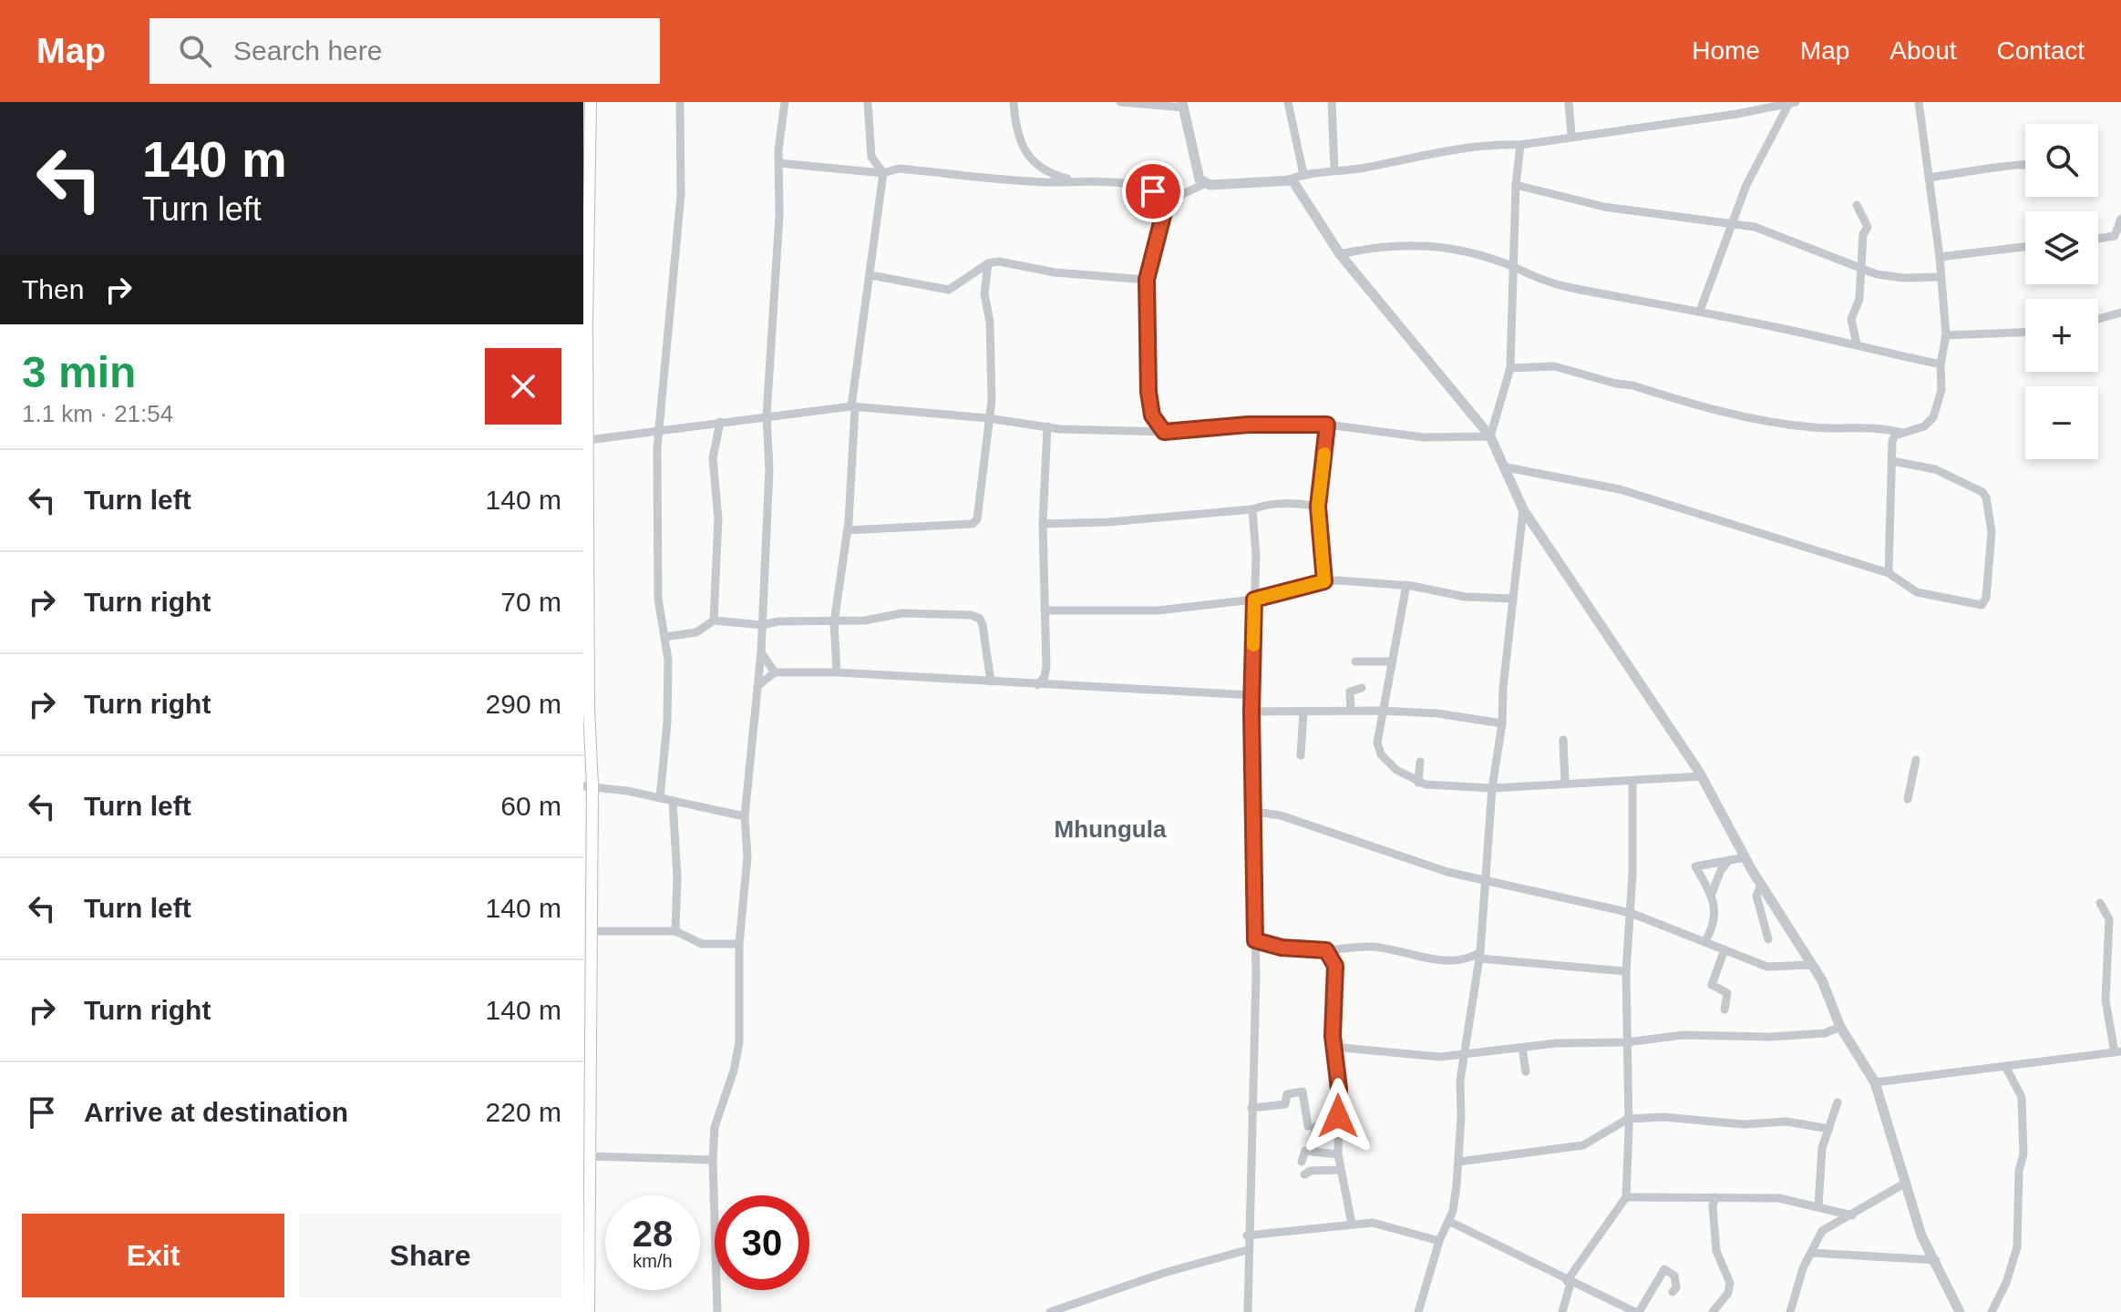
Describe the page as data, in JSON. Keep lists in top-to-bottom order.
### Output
{
  "districts": ["Mhungula"],
  "page": {
    "header": "Map",
    "search": "Search here",
    "nav": [
      "Home",
      "Map",
      "About",
      "Contact"
    ],
    "turn": ["140 m", "Turn left"],
    "map_buttons": ["+", "−"],
    "then": "Then",
    "heading": ["3 min", "1.1 km · 21:54"],
    "list": [
      {
        "name": "Turn left",
        "value": "140 m"
      },
      {
        "name": "Turn right",
        "value": "70 m"
      },
      {
        "name": "Turn right",
        "value": "290 m"
      },
      {
        "name": "Turn left",
        "value": "60 m"
      },
      {
        "name": "Turn left",
        "value": "140 m"
      },
      {
        "name": "Turn right",
        "value": "140 m"
      },
      {
        "name": "Arrive at destination",
        "value": "220 m"
      }
    ],
    "speed": "28 km/h",
    "limit": "30",
    "buttons": ["Exit", "Share"]
  }
}
